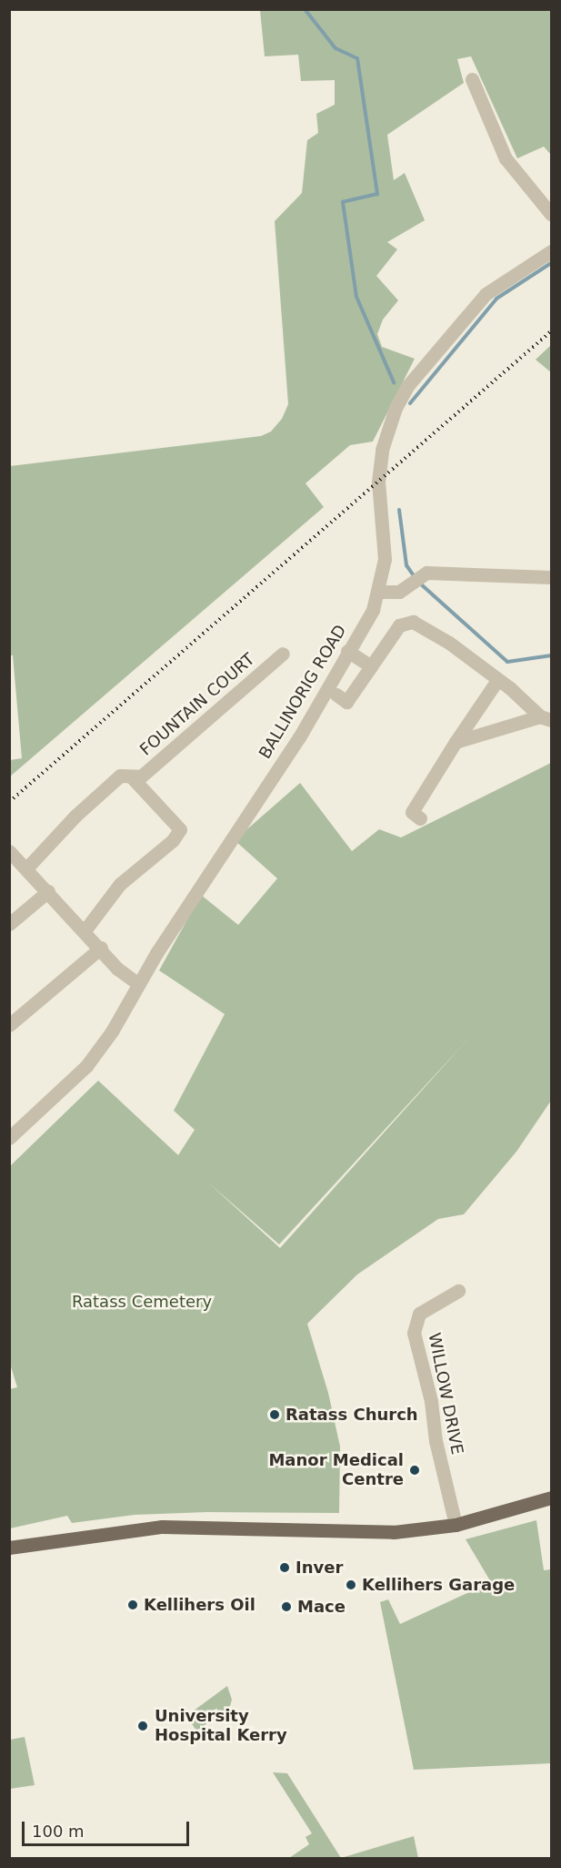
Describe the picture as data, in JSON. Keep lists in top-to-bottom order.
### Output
{
  "streets": {
    "street": ["BALLINORIG ROAD", "FOUNTAIN COURT", "WILLOW DRIVE"]
  },
  "parks": ["Ratass Cemetery"],
  "places": [
    "Ratass Church",
    "Manor Medical Centre",
    "Inver",
    "Kellihers Garage",
    "Kellihers Oil",
    "Mace",
    "University Hospital Kerry"
  ],
  "scale_bar": "100 m"
}
